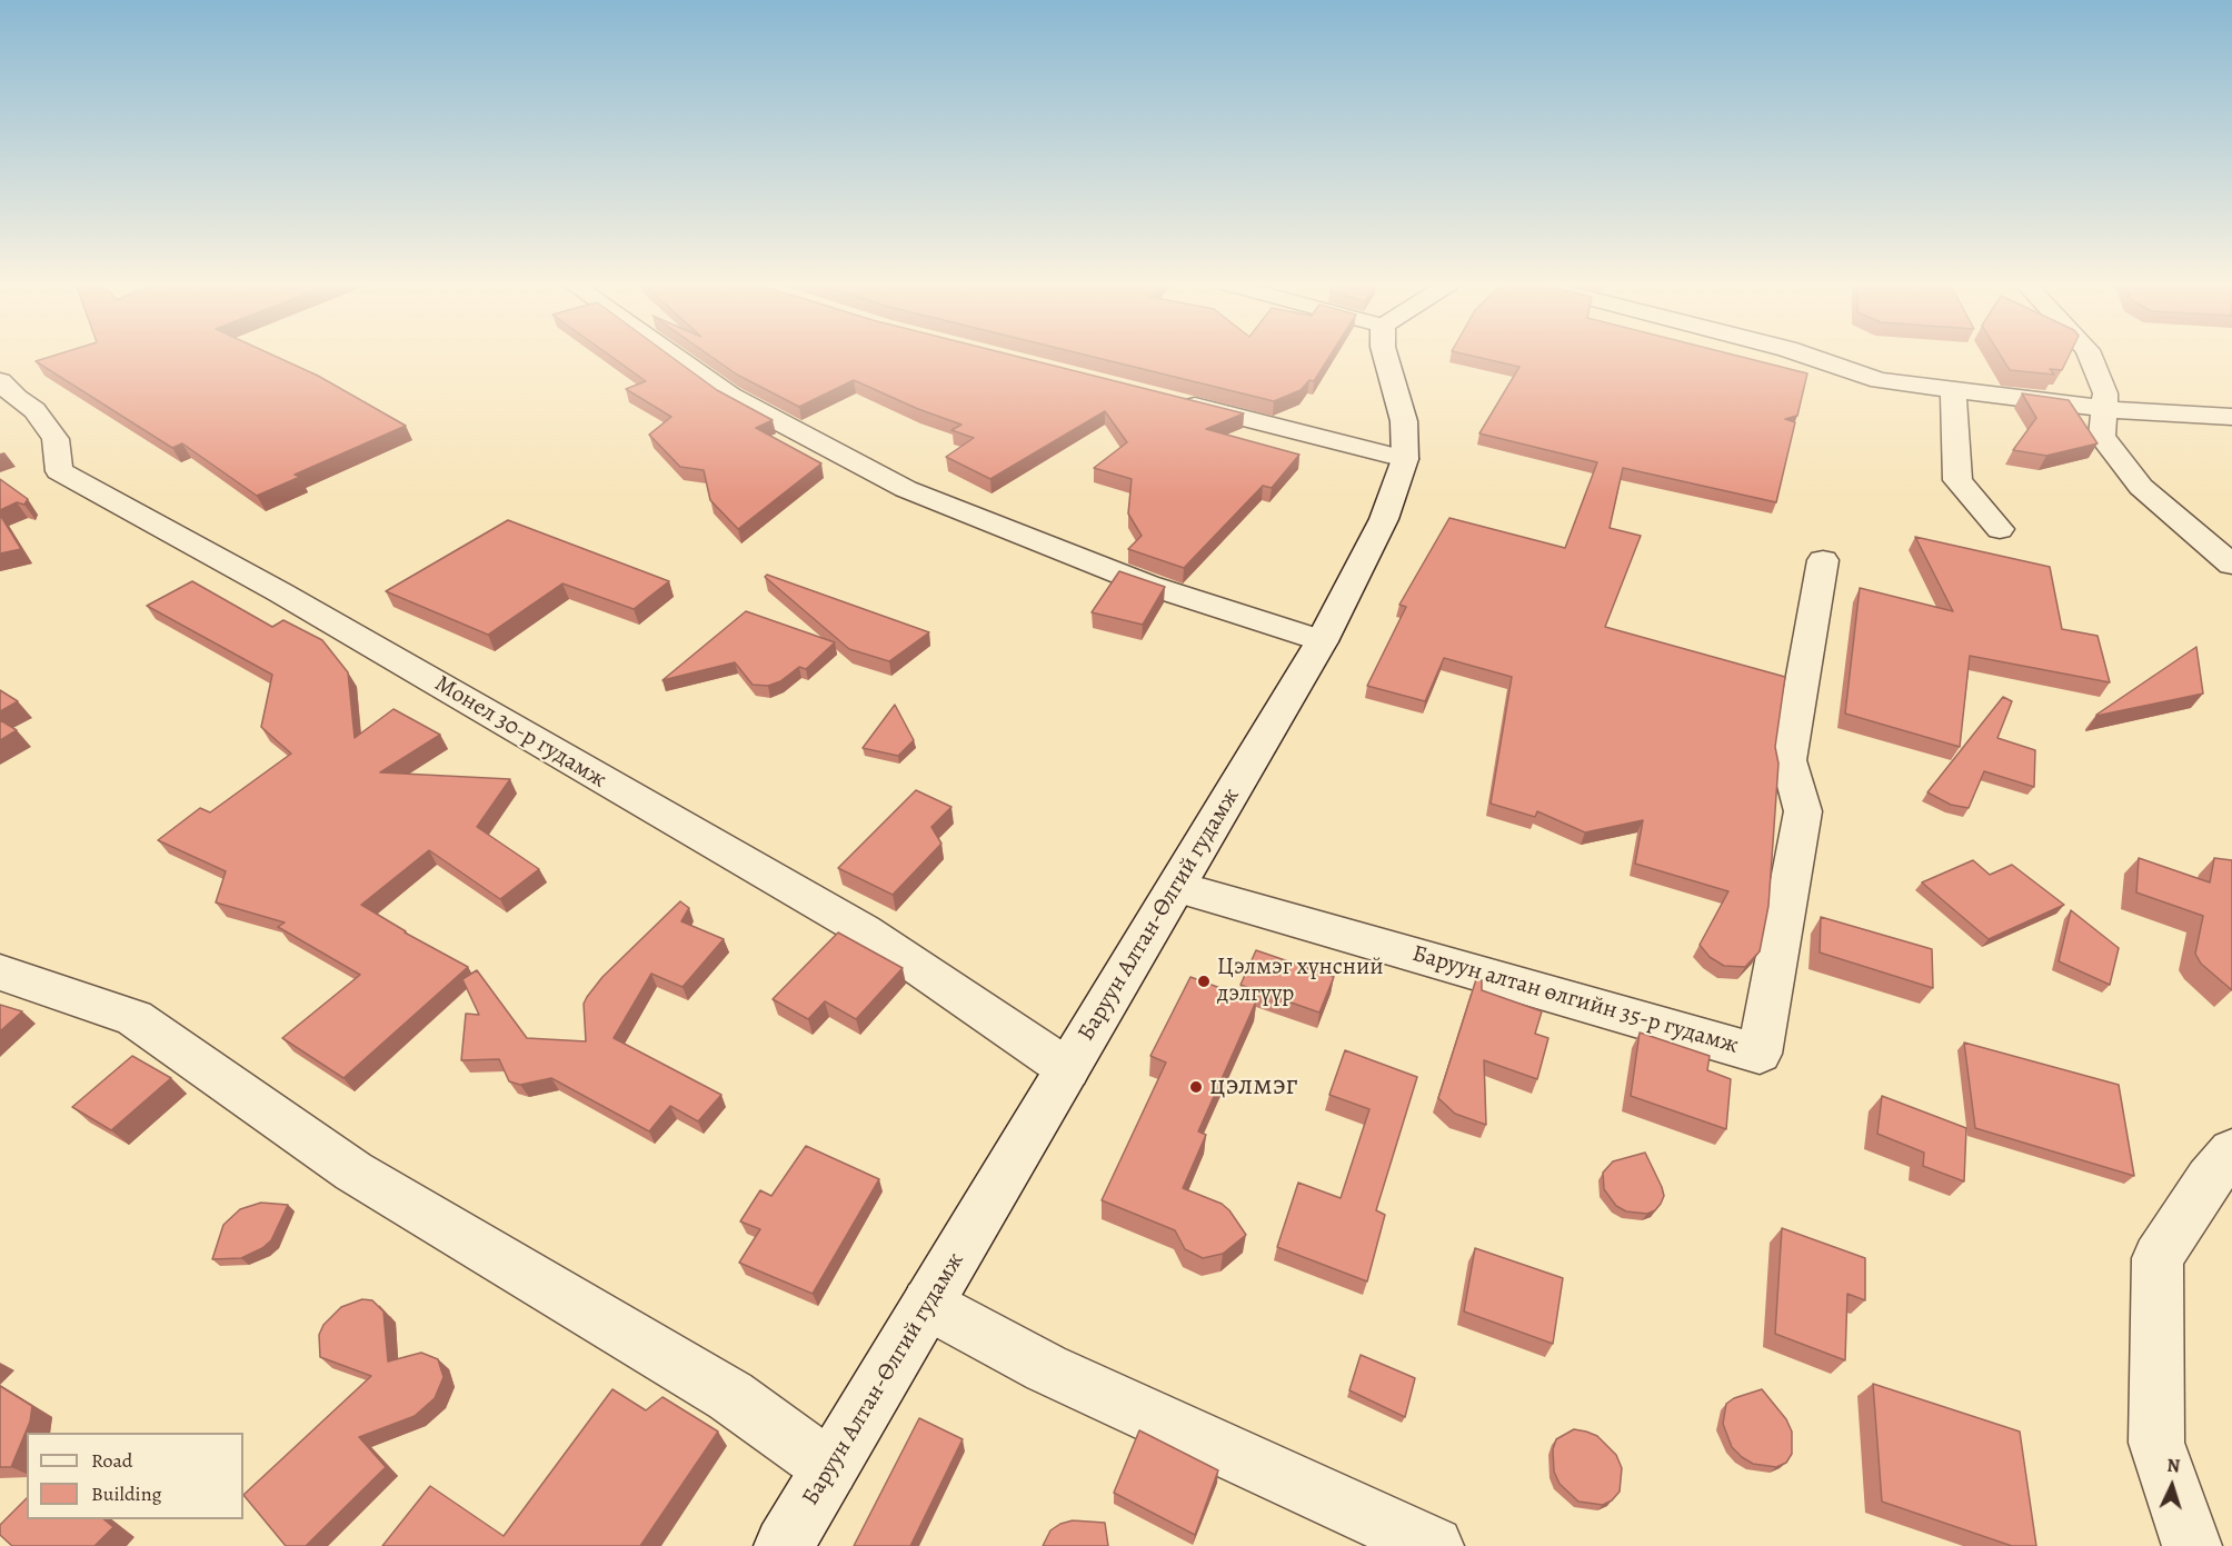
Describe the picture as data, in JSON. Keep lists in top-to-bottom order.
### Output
{
  "streets": {
    "street": ["Монел 30-р гудамж", "Баруун Алтан-Өлгий гудамж", "Баруун алтан өлгийн 35-р гудамж"]
  },
  "crossings": [
    ["Монел 30-р гудамж", "Баруун Алтан-Өлгий гудамж"],
    ["Баруун Алтан-Өлгий гудамж", "Баруун алтан өлгийн 35-р гудамж"]
  ],
  "places": ["Цэлмэг хүнсний дэлгүүр", "цэлмэг"],
  "legend": ["Road", "Building"],
  "north": "top"
}
